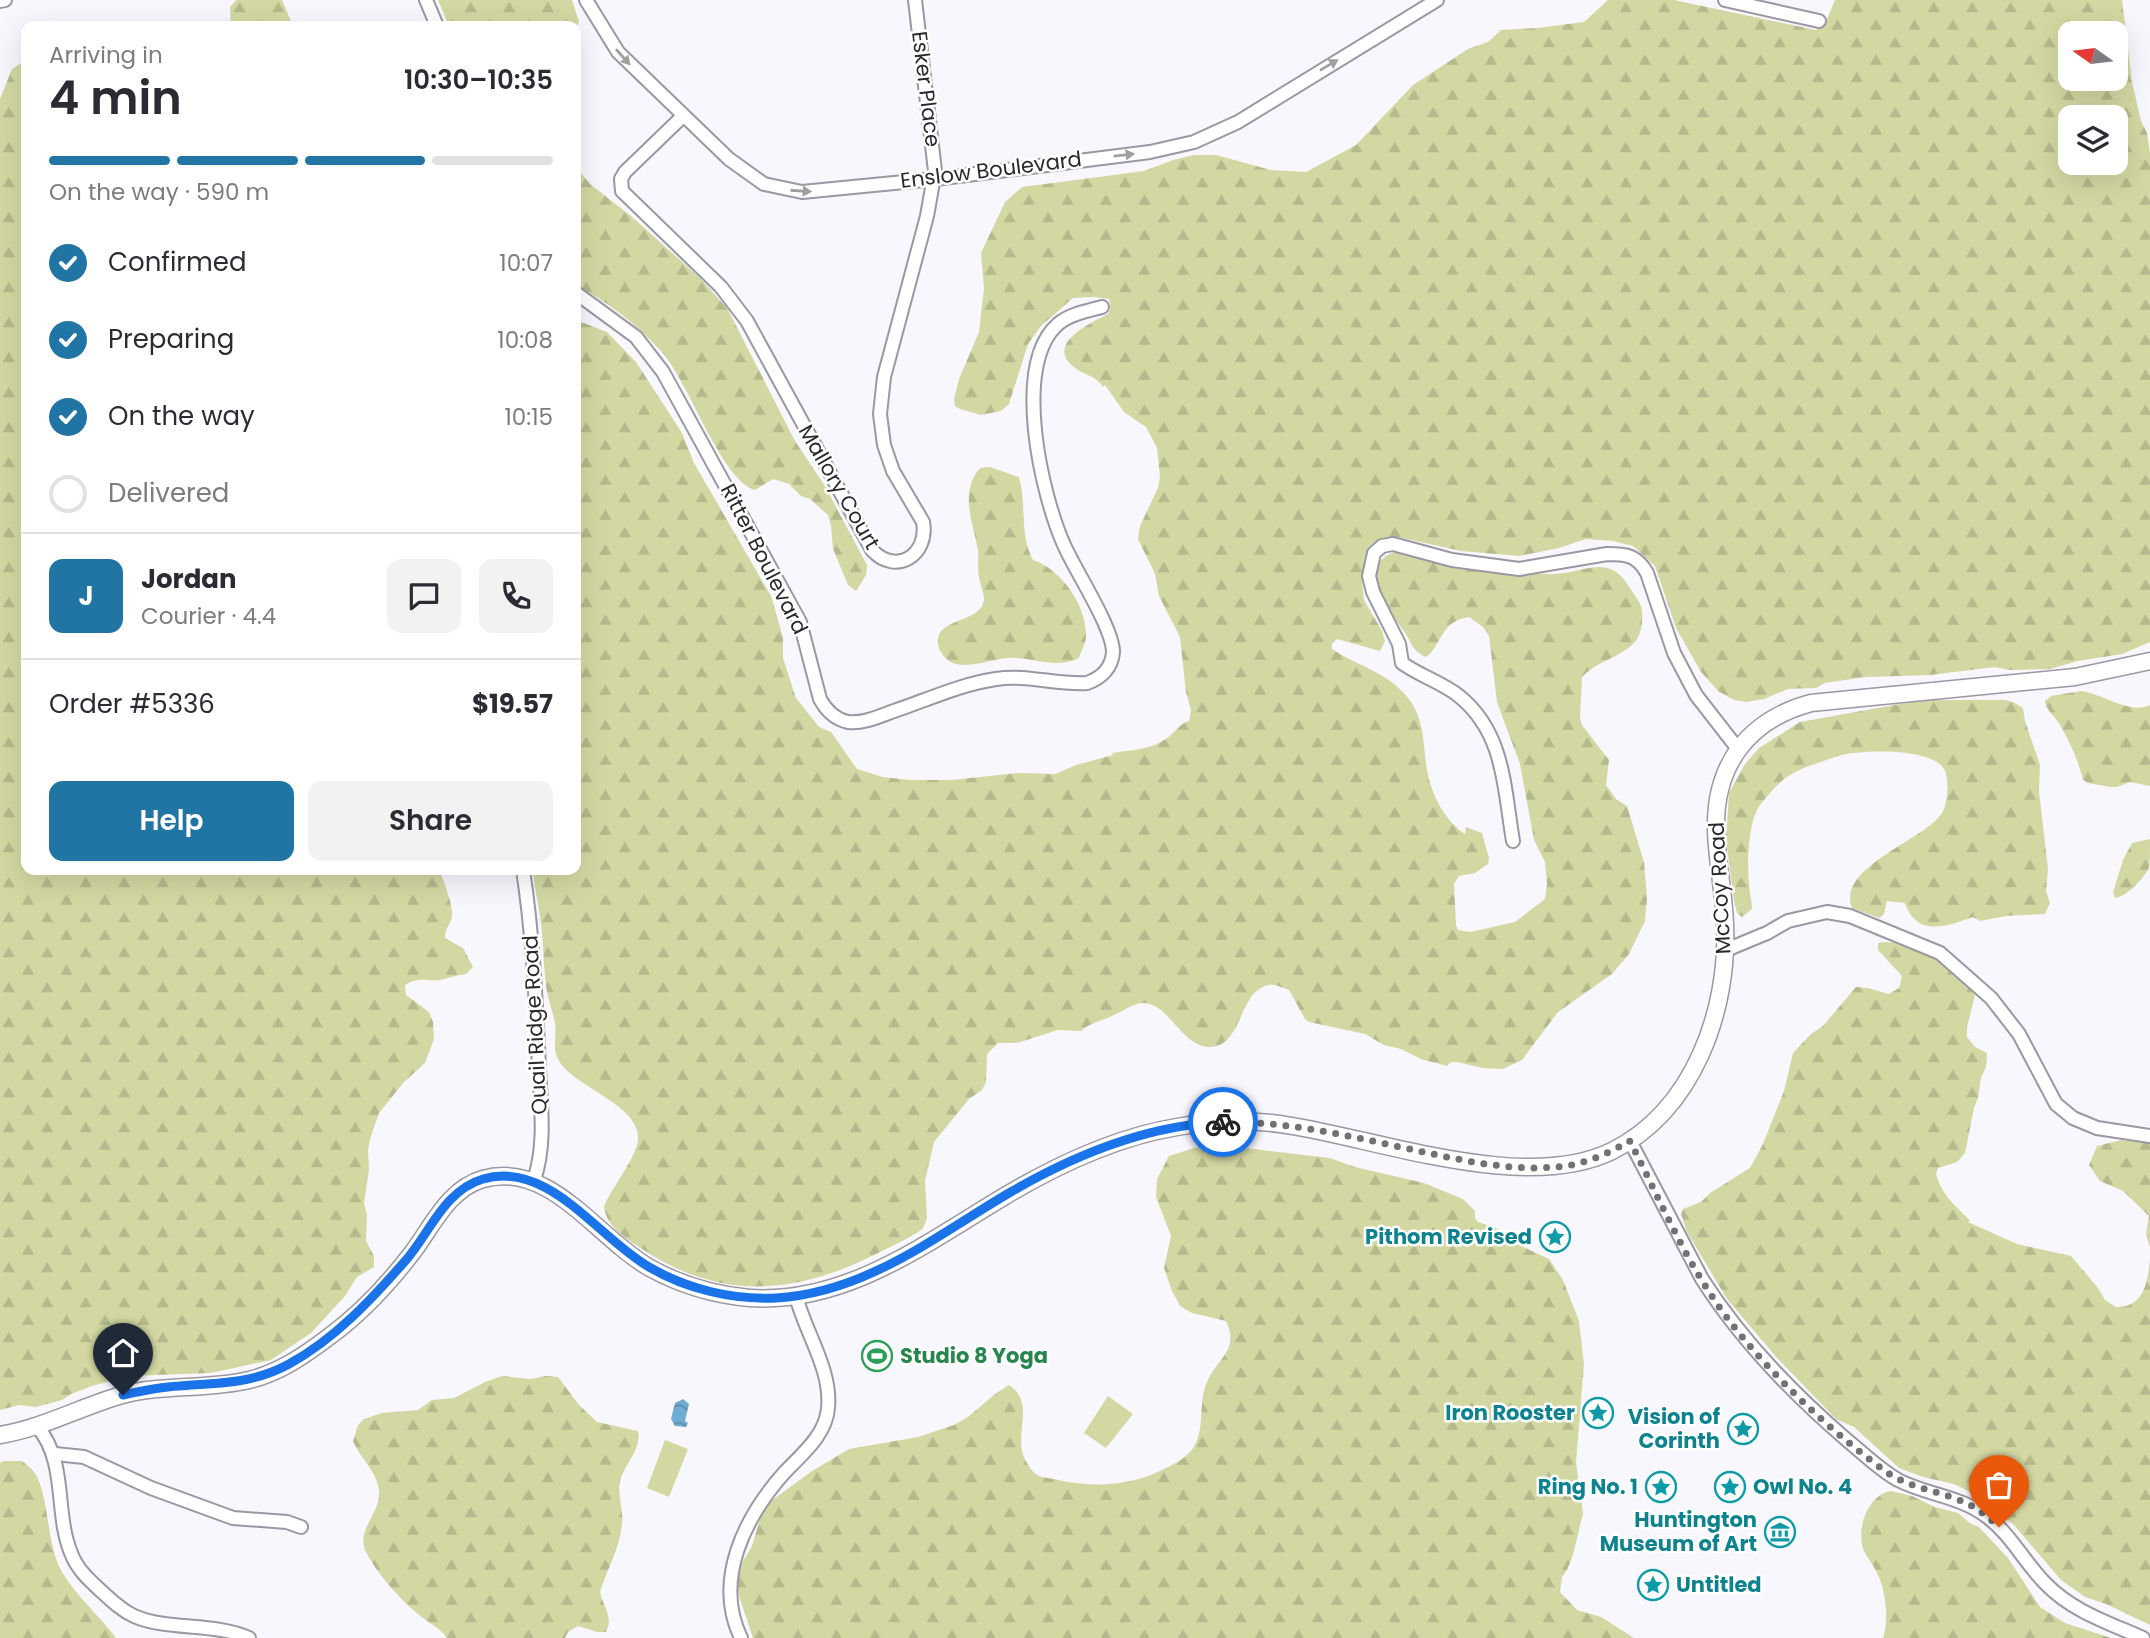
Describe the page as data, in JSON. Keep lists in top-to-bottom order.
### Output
{
  "streets": {
    "street": [
      "Esker Place",
      "Enslow Boulevard",
      "Mallory Court",
      "Ritter Boulevard",
      "McCoy Road",
      "Quail Ridge Road"
    ]
  },
  "crossings": [
    ["Esker Place", "Enslow Boulevard"],
    ["Esker Place", "Mallory Court"],
    ["Enslow Boulevard", "Mallory Court"],
    ["McCoy Road", "Quail Ridge Road"]
  ],
  "one_way": ["Enslow Boulevard"],
  "places": {
    "place": [
      "Pithom Revised",
      "Iron Rooster",
      "Vision of Corinth",
      "Ring No. 1",
      "Owl No. 4",
      "Untitled"
    ],
    "sports": ["Studio 8 Yoga"],
    "museum": ["Huntington Museum of Art"]
  },
  "north": "left",
  "page": {
    "heading": ["4 min", "Arriving in", "10:30–10:35"],
    "panel": [
      "Jordan",
      "Courier · 4.4",
      "Order #5336",
      "$19.57"
    ],
    "bar": "On the way · 590 m",
    "list": [
      ["Confirmed", "10:07"],
      ["Preparing", "10:08"],
      ["On the way", "10:15"],
      "Delivered"
    ],
    "round": "J",
    "buttons": ["Help", "Share"]
  }
}
